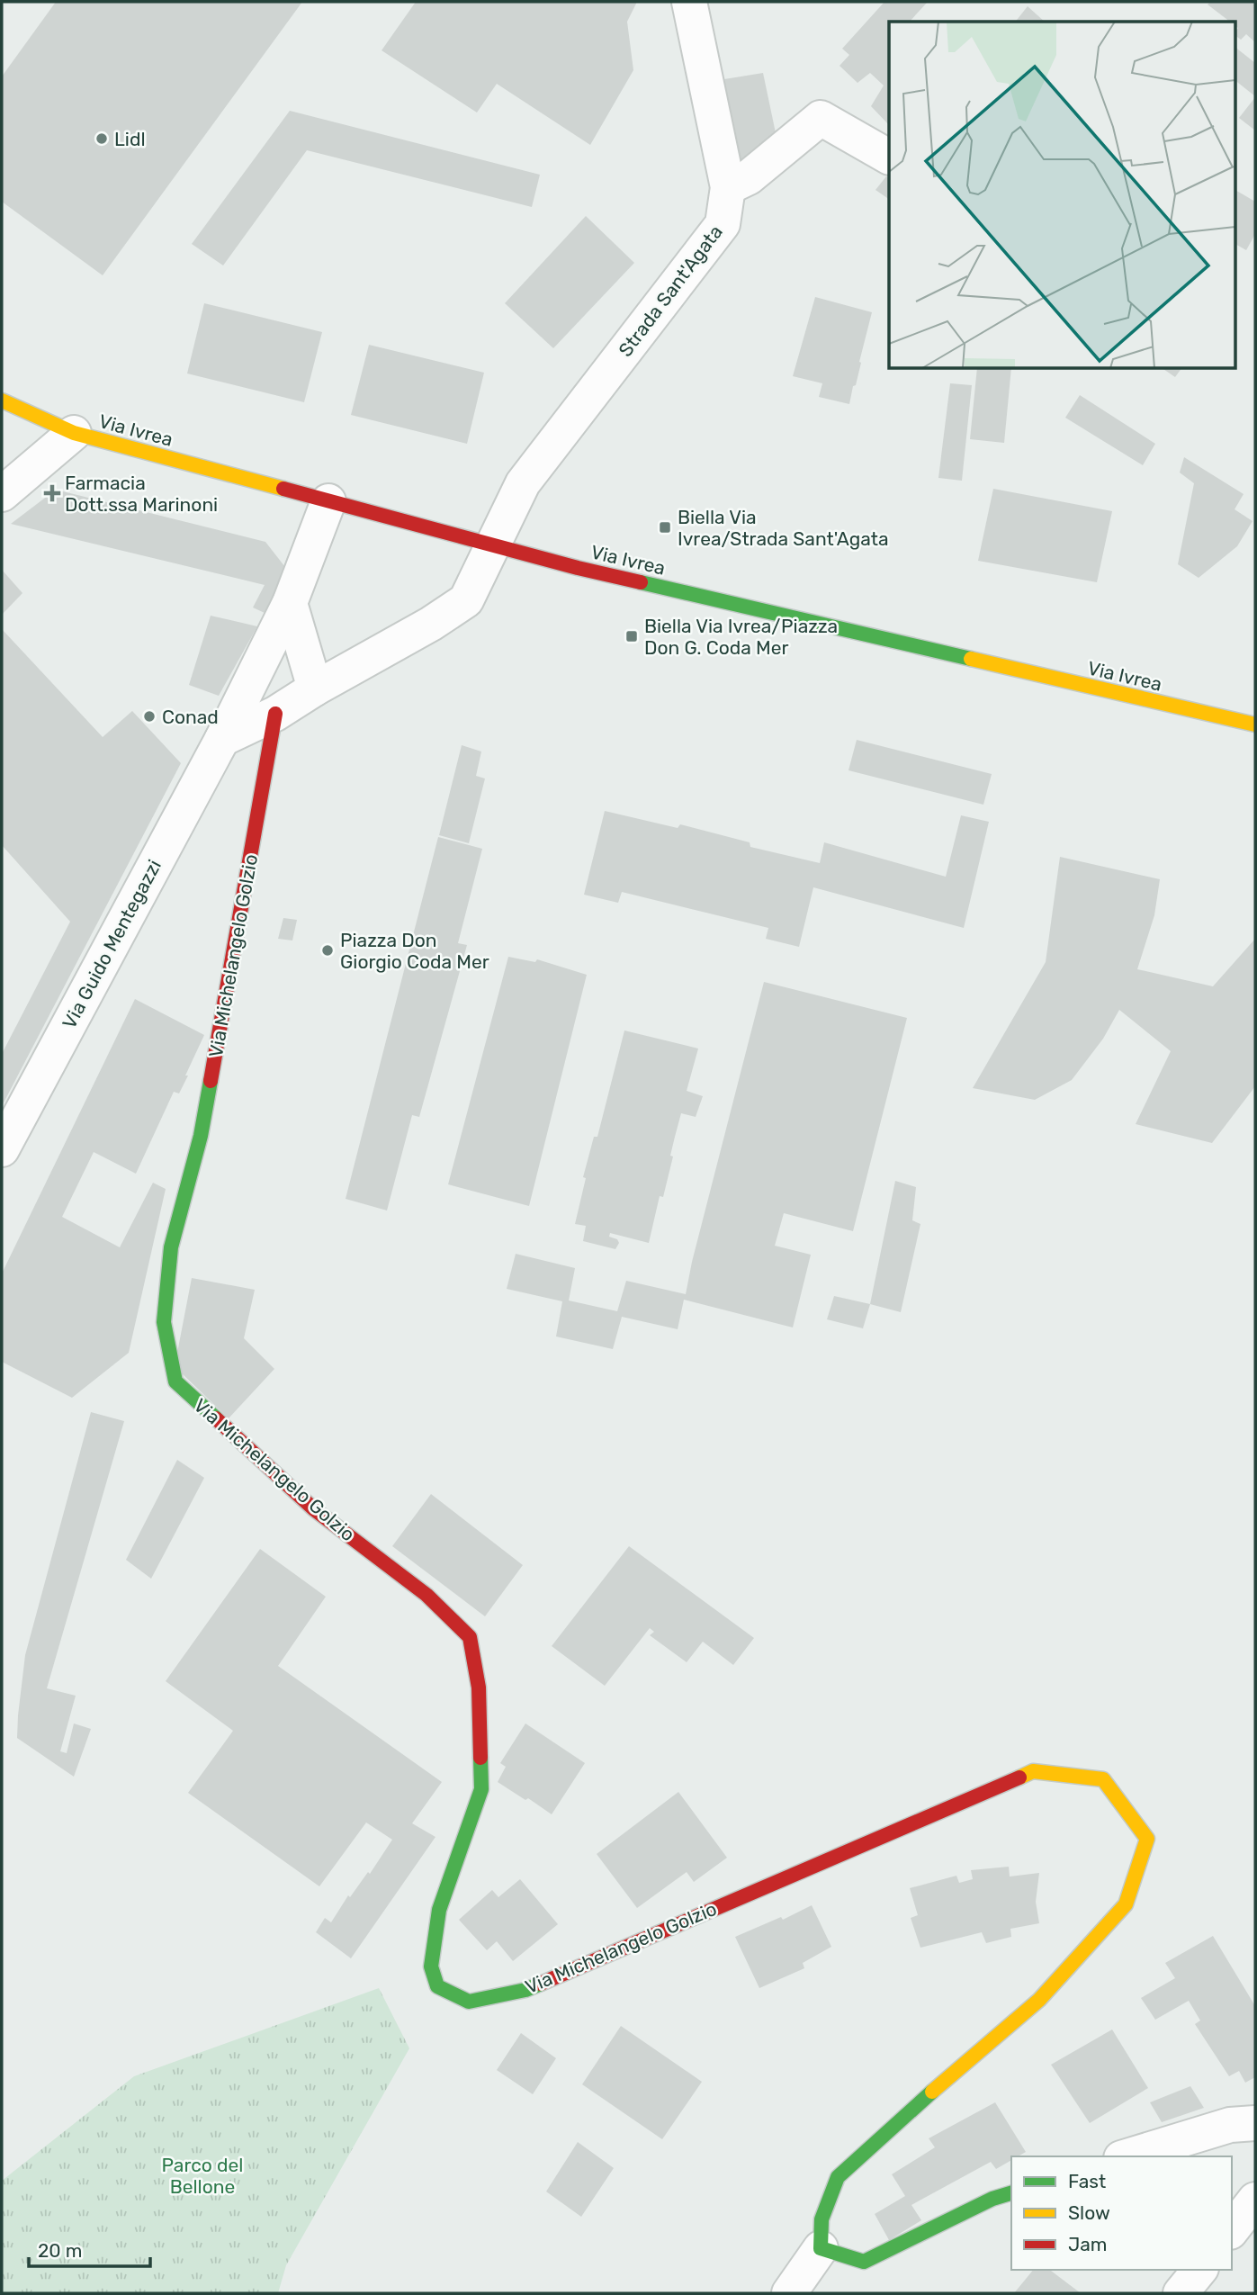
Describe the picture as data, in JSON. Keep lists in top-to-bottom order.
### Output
{
  "streets": {
    "street": [
      "Strada Sant'Agata",
      "Via Ivrea",
      "Via Guido Mentegazzi",
      "Via Michelangelo Golzio"
    ]
  },
  "crossings": [
    ["Strada Sant'Agata", "Via Ivrea"],
    ["Via Ivrea", "Via Guido Mentegazzi"]
  ],
  "parks": ["Parco del Bellone"],
  "places": {
    "other": ["Lidl", "Conad", "Piazza Don Giorgio Coda Mer"],
    "health": ["Farmacia Dott.ssa Marinoni"],
    "transit": ["Biella Via Ivrea/Strada Sant'Agata", "Biella Via Ivrea/Piazza Don G. Coda Mer"]
  },
  "legend": ["Fast", "Slow", "Jam"],
  "scale_bar": "20 m"
}
